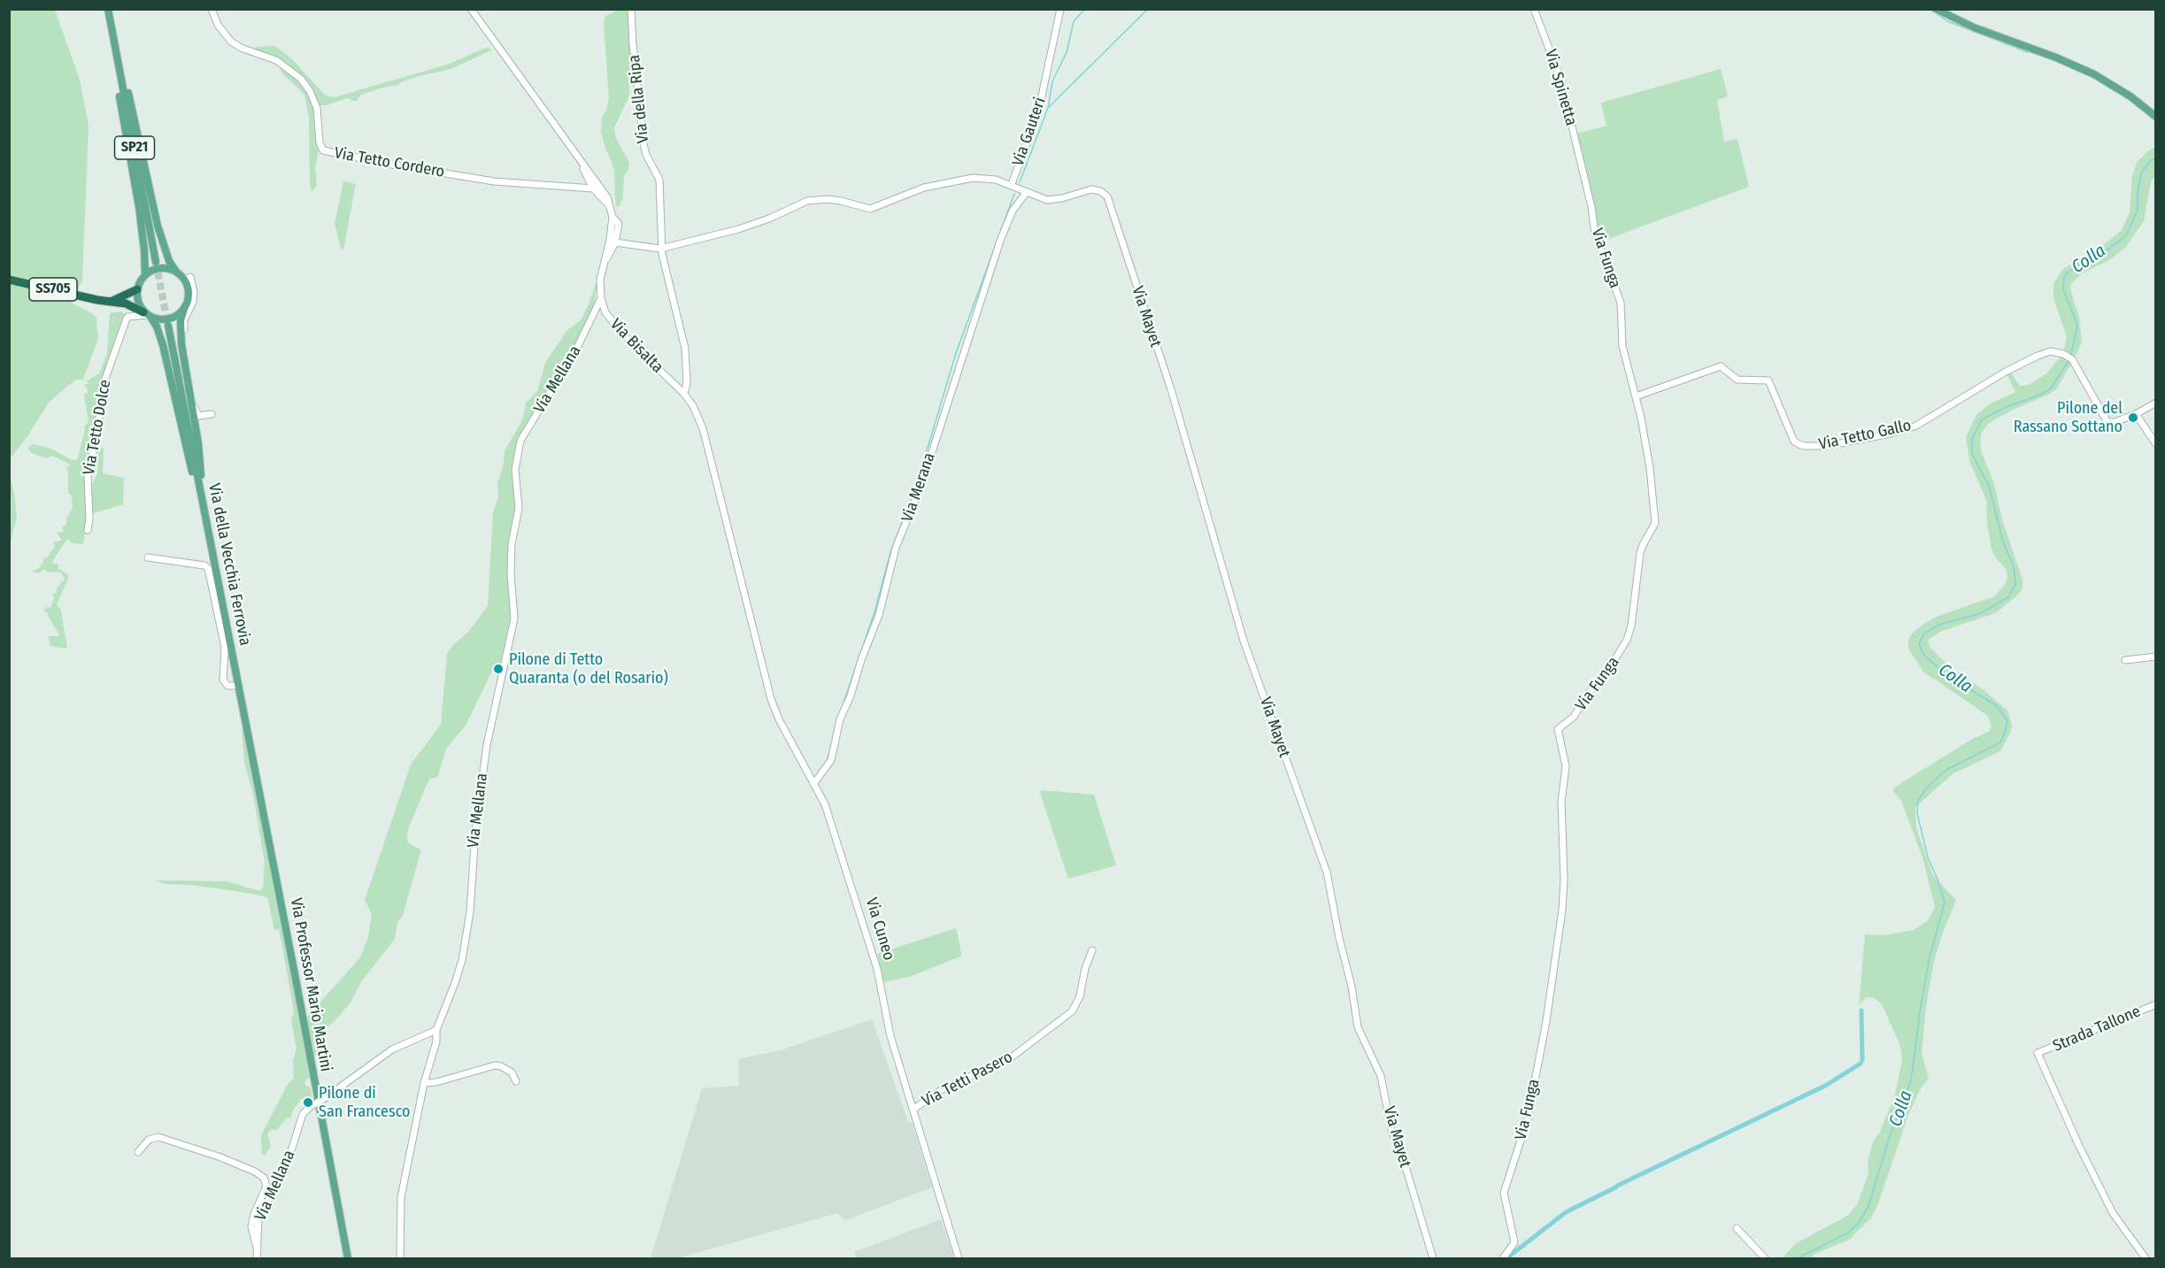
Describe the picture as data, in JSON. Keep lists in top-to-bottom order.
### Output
{
  "streets": {
    "highway": ["SS705"],
    "main road": ["SP21", "Via della Vecchia Ferrovia", "Via Professor Mario Martini"],
    "street": [
      "Via Spinetta",
      "Via della Ripa",
      "Via Gauteri",
      "Via Tetto Cordero",
      "Via Funga",
      "Via Mayet",
      "Via Bisalta",
      "Via Mellana",
      "Via Tetto Dolce",
      "Via Tetto Gallo",
      "Via Merana",
      "Via Cuneo",
      "Strada Tallone",
      "Via Tetti Pasero"
    ]
  },
  "crossings": [
    ["Via Spinetta", "Via Funga"],
    ["Via della Ripa", "Via Bisalta"],
    ["Via Gauteri", "Via Mayet"],
    ["Via Gauteri", "Via Merana"],
    ["Via Funga", "Via Tetto Gallo"],
    ["SS705", "Via Tetto Dolce"],
    ["Via Bisalta", "Via Mellana"],
    ["Via Bisalta", "Via Cuneo"],
    ["Via Merana", "Via Cuneo"],
    ["Via della Vecchia Ferrovia", "Via Professor Mario Martini"],
    ["Via Cuneo", "Via Tetti Pasero"]
  ],
  "water": ["Colla"],
  "places": ["Pilone del Rassano Sottano", "Pilone di Tetto Quaranta (o del Rosario)", "Pilone di San Francesco"]
}
